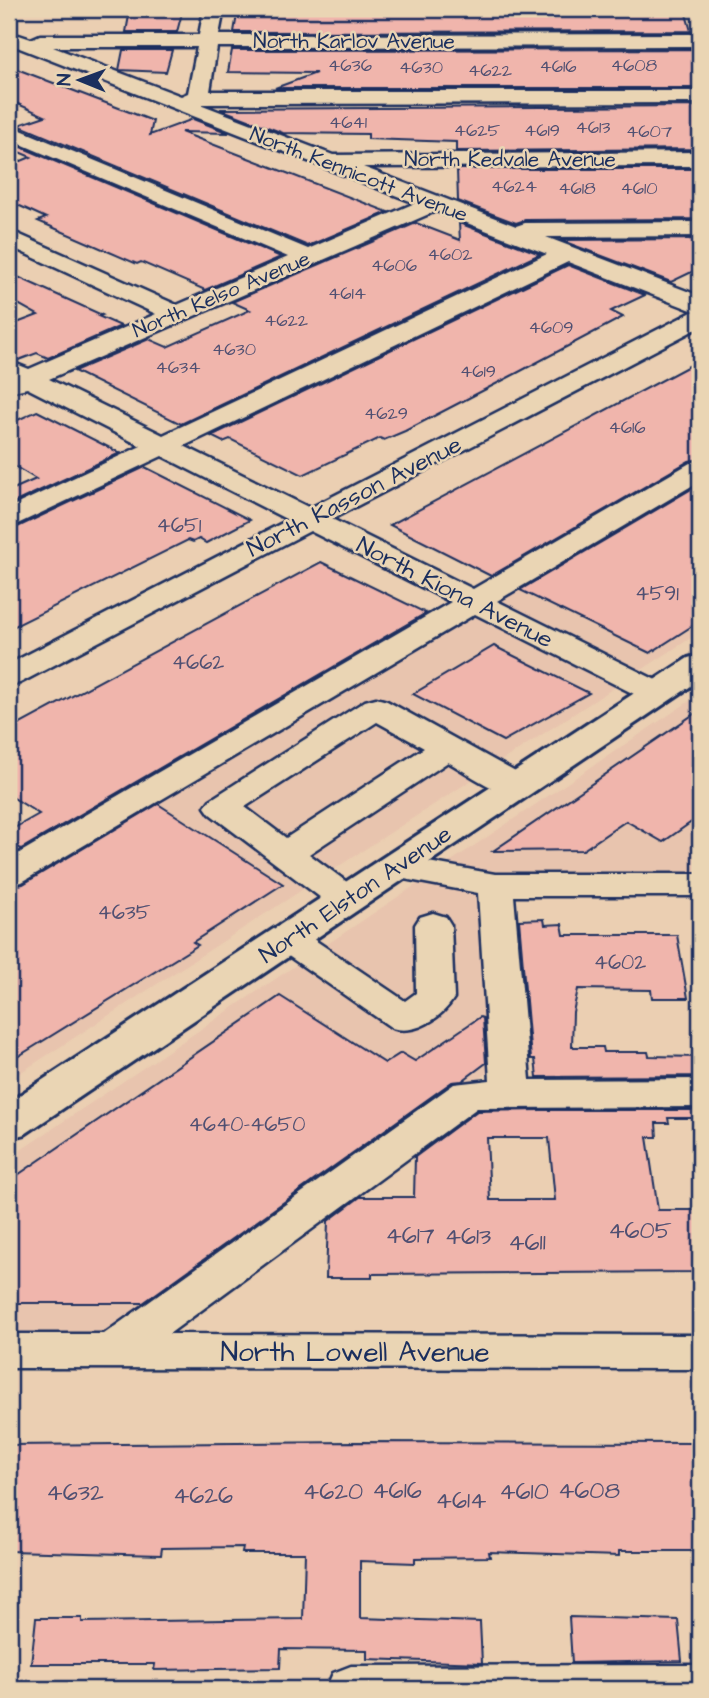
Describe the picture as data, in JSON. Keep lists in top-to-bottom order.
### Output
{
  "streets": {
    "main road": ["North Elston Avenue"],
    "street": [
      "North Karlov Avenue",
      "North Kedvale Avenue",
      "North Kennicott Avenue",
      "North Kelso Avenue",
      "North Kasson Avenue",
      "North Kiona Avenue",
      "North Lowell Avenue"
    ]
  },
  "crossings": [
    ["North Karlov Avenue", "North Kennicott Avenue"],
    ["North Kedvale Avenue", "North Kennicott Avenue"],
    ["North Kennicott Avenue", "North Kelso Avenue"],
    ["North Kelso Avenue", "North Kiona Avenue"],
    ["North Kasson Avenue", "North Kiona Avenue"],
    ["North Kiona Avenue", "North Elston Avenue"]
  ],
  "house_numbers": [
    "4636",
    "4608",
    "4616",
    "4630",
    "4622",
    "4641",
    "4613",
    "4625",
    "4619",
    "4607",
    "4624",
    "4618",
    "4610",
    "4602",
    "4606",
    "4614",
    "4622",
    "4609",
    "4630",
    "4634",
    "4619",
    "4629",
    "4616",
    "4651",
    "4591",
    "4662",
    "4635",
    "4602",
    "4640-4650",
    "4605",
    "4617",
    "4613",
    "4611",
    "4616",
    "4608",
    "4620",
    "4610",
    "4632",
    "4626",
    "4614"
  ],
  "north": "left"
}
